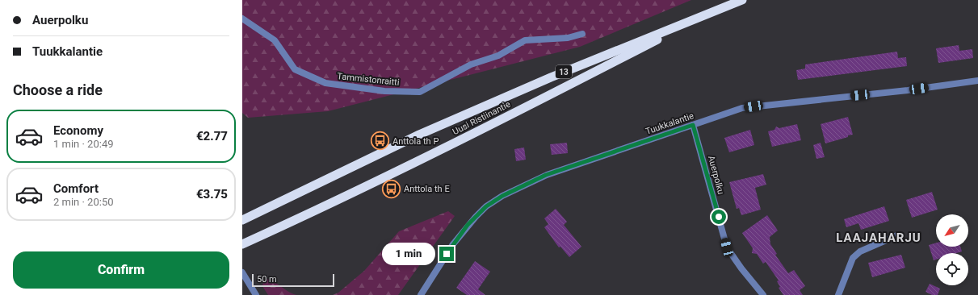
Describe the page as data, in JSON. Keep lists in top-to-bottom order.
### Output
{
  "streets": {
    "highway": ["13", "Uusi Ristiinantie"],
    "street": ["Tammistonraitti", "Tuukkalantie", "Auerpolku"]
  },
  "crossings": [
    ["Tuukkalantie", "Auerpolku"]
  ],
  "districts": ["LAAJAHARJU"],
  "places": {
    "bus stop": ["Anttola th P", "Anttola th E"]
  },
  "scale_bar": "50 m",
  "north": "bottom left",
  "page": {
    "banner": ["Auerpolku", "Tuukkalantie"],
    "heading": "Choose a ride",
    "list": [
      {
        "name": "Economy",
        "note": "1 min · 20:49",
        "value": "€2.77"
      },
      {
        "name": "Comfort",
        "note": "2 min · 20:50",
        "value": "€3.75"
      }
    ],
    "bubble": "1 min",
    "buttons": "Confirm",
    "scale": "50 m"
  }
}
